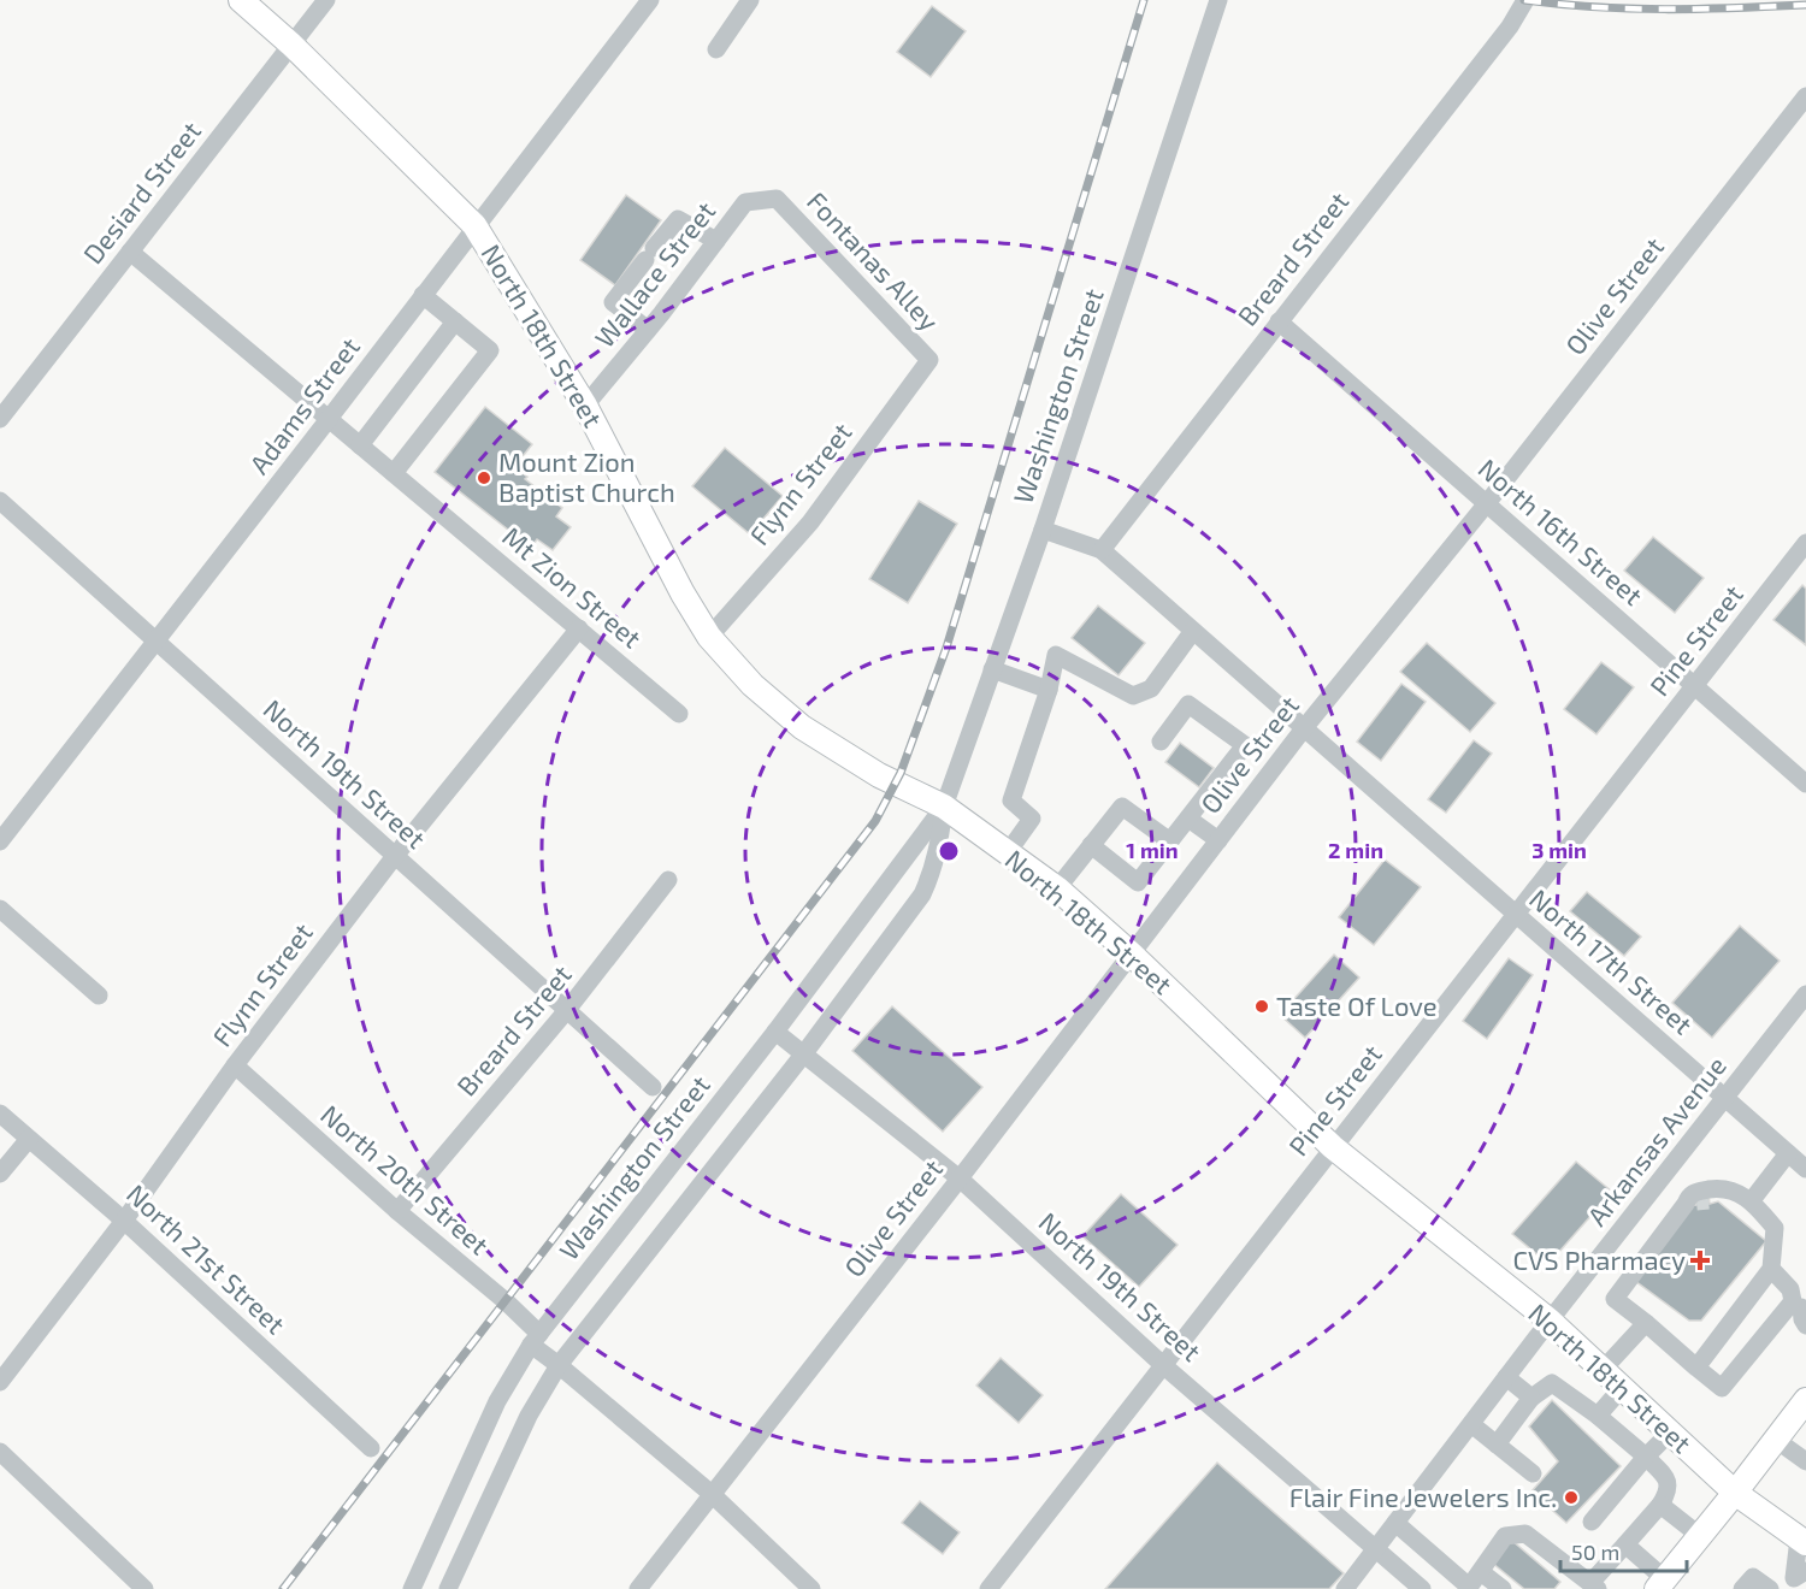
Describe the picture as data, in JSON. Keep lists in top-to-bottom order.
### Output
{
  "streets": {
    "main road": ["North 18th Street"],
    "street": [
      "Desiard Street",
      "Breard Street",
      "Fontanas Alley",
      "Wallace Street",
      "Olive Street",
      "Washington Street",
      "Adams Street",
      "Flynn Street",
      "North 16th Street",
      "Mt Zion Street",
      "Pine Street",
      "North 19th Street",
      "North 17th Street",
      "Arkansas Avenue",
      "North 20th Street",
      "North 21st Street"
    ]
  },
  "crossings": [
    ["Desiard Street", "North 18th Street"],
    ["Desiard Street", "Mt Zion Street"],
    ["Breard Street", "North 16th Street"],
    ["Breard Street", "North 19th Street"],
    ["Breard Street", "North 17th Street"],
    ["Breard Street", "North 20th Street"],
    ["Fontanas Alley", "Wallace Street"],
    ["Fontanas Alley", "Flynn Street"],
    ["Wallace Street", "North 18th Street"],
    ["Olive Street", "North 18th Street"],
    ["Olive Street", "North 16th Street"],
    ["Olive Street", "North 19th Street"],
    ["Olive Street", "North 17th Street"],
    ["Olive Street", "North 20th Street"],
    ["North 18th Street", "Washington Street"],
    ["North 18th Street", "Adams Street"],
    ["North 18th Street", "Flynn Street"],
    ["North 18th Street", "Pine Street"],
    ["North 18th Street", "Arkansas Avenue"],
    ["Washington Street", "North 19th Street"],
    ["Washington Street", "North 17th Street"],
    ["Washington Street", "North 20th Street"],
    ["Adams Street", "Mt Zion Street"],
    ["Adams Street", "North 19th Street"],
    ["Flynn Street", "Mt Zion Street"],
    ["Flynn Street", "North 19th Street"],
    ["Flynn Street", "North 20th Street"],
    ["Flynn Street", "North 21st Street"],
    ["North 16th Street", "Pine Street"],
    ["Pine Street", "North 19th Street"],
    ["Pine Street", "North 17th Street"],
    ["North 19th Street", "Arkansas Avenue"],
    ["North 17th Street", "Arkansas Avenue"]
  ],
  "places": {
    "other": ["Mount Zion Baptist Church", "Taste Of Love", "Flair Fine Jewelers Inc."],
    "health": ["CVS Pharmacy"]
  },
  "scale_bar": "50 m",
  "rings": ["1 min", "2 min", "3 min"]
}
